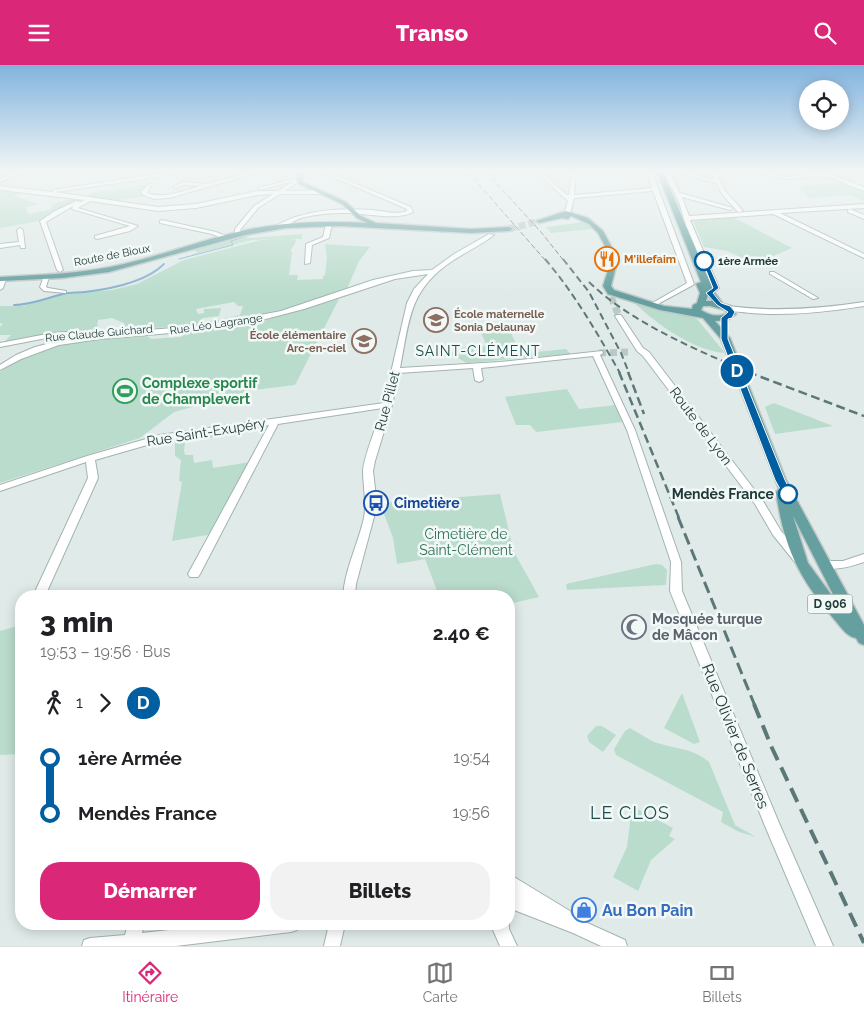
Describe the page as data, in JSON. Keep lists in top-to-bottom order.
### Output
{
  "streets": {
    "main road": ["Route de Bioux", "D 906"],
    "street": [
      "Rue Léo Lagrange",
      "Rue Claude Guichard",
      "Rue Pillet",
      "Route de Lyon",
      "Rue Saint-Exupéry",
      "Rue Olivier de Serres"
    ]
  },
  "crossings": [
    ["Route de Bioux", "Rue Pillet"],
    ["Rue Léo Lagrange", "Rue Claude Guichard"],
    ["Rue Léo Lagrange", "Rue Pillet"],
    ["Rue Pillet", "Rue Saint-Exupéry"],
    ["Route de Lyon", "D 906"]
  ],
  "districts": ["SAINT-CLÉMENT", "LE CLOS"],
  "parks": ["Cimetière de Saint-Clément"],
  "places": {
    "restaurant": ["M'illefaim"],
    "other": ["1ère Armée", "Mendès France"],
    "school or university": ["École maternelle Sonia Delaunay", "École élémentaire Arc-en-ciel"],
    "sports": ["Complexe sportif de Champlevert"],
    "bus stop": ["Cimetière"],
    "mosque": ["Mosquée turque de Mâcon"],
    "shop": ["Au Bon Pain"]
  },
  "lines": ["bus line D"],
  "page": {
    "header": "Transo",
    "on_map": "D",
    "heading": ["3 min", "19:53 – 19:56 · Bus", "2.40 €"],
    "legs": ["1", "D"],
    "list": [
      {
        "name": "1ère Armée",
        "value": "19:54"
      },
      {
        "name": "Mendès France",
        "value": "19:56"
      }
    ],
    "buttons": ["Démarrer", "Billets"],
    "tabs": ["Itinéraire", "Carte", "Billets"]
  }
}
